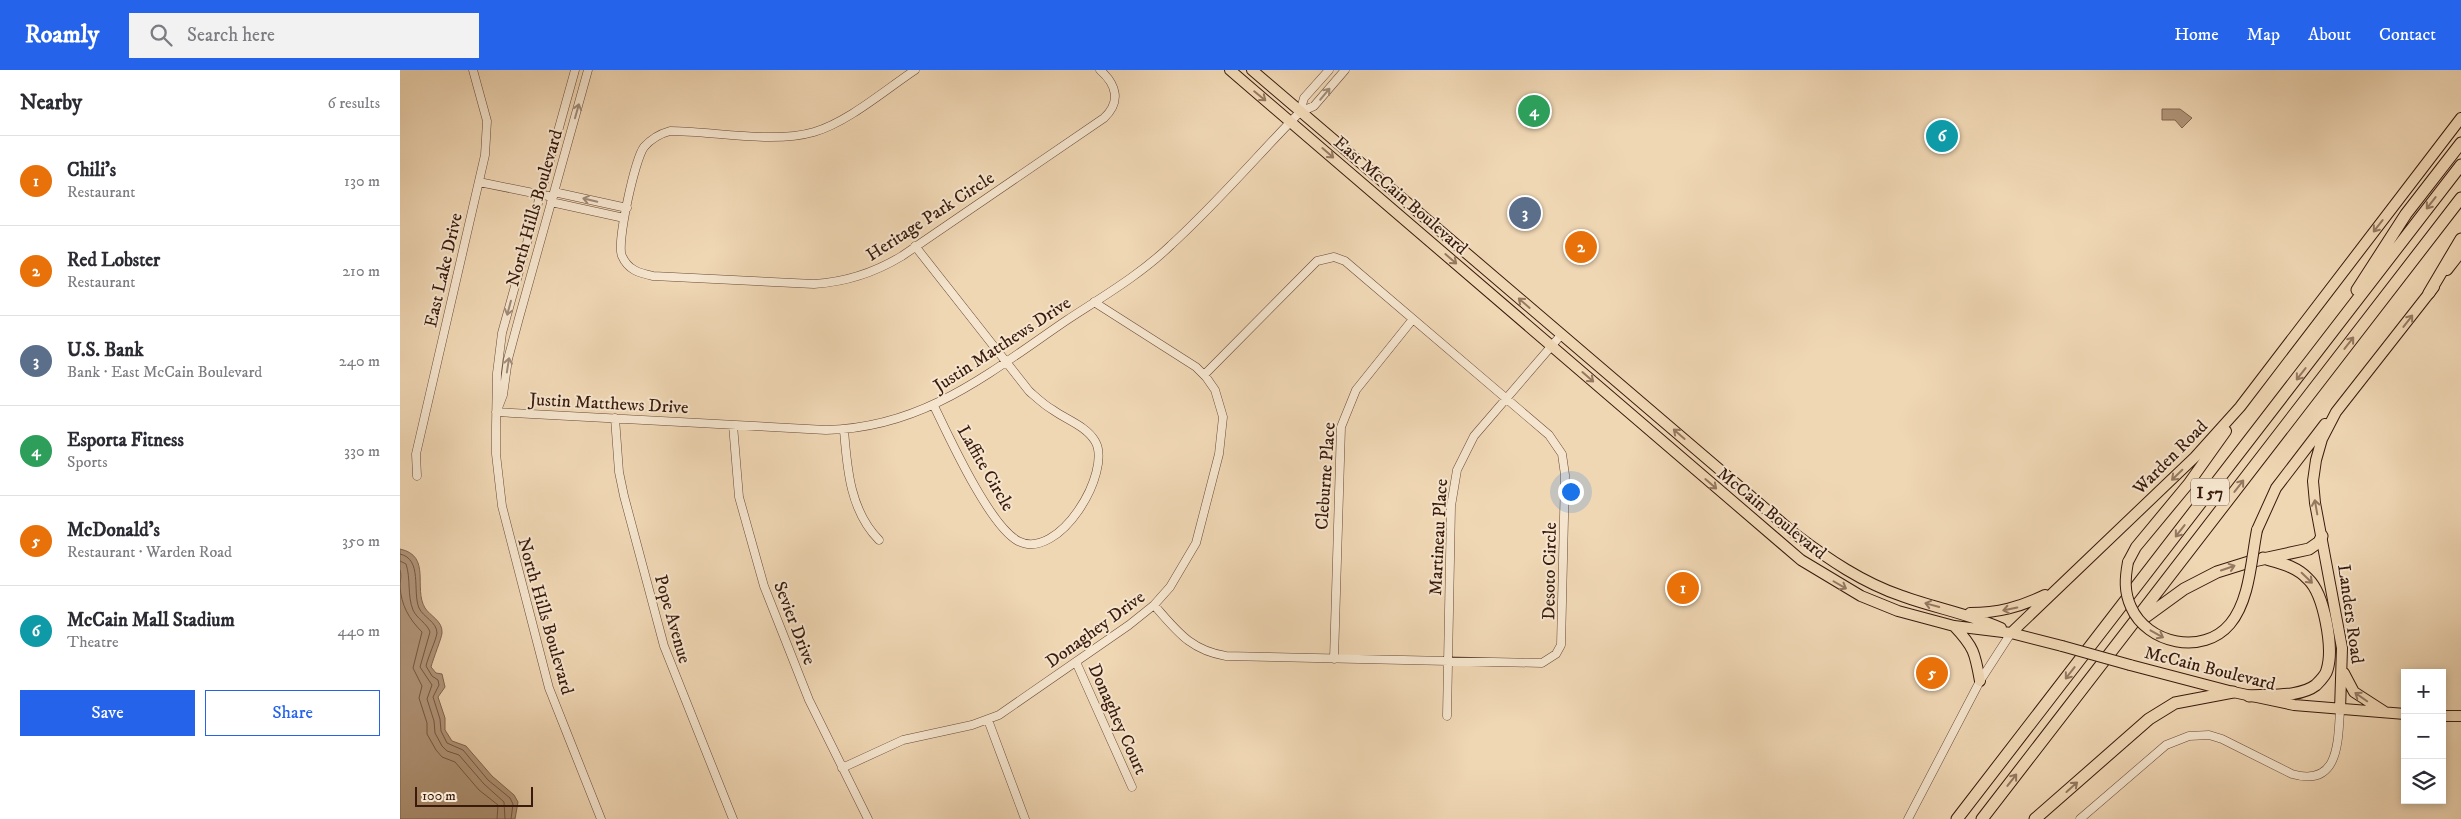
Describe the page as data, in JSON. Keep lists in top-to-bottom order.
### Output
{
  "streets": {
    "highway": ["I 57"],
    "main road": [
      "East McCain Boulevard",
      "Warden Road",
      "McCain Boulevard",
      "Landers Road"
    ],
    "street": [
      "North Hills Boulevard",
      "Heritage Park Circle",
      "East Lake Drive",
      "Justin Matthews Drive",
      "Laffite Circle",
      "Cleburne Place",
      "Martineau Place",
      "Desoto Circle",
      "Pope Avenue",
      "Sevier Drive",
      "Donaghey Drive",
      "Donaghey Court"
    ]
  },
  "crossings": [
    ["East McCain Boulevard", "Justin Matthews Drive"],
    ["East McCain Boulevard", "McCain Boulevard"],
    ["East McCain Boulevard", "Martineau Place"],
    ["North Hills Boulevard", "Justin Matthews Drive"],
    ["Heritage Park Circle", "Laffite Circle"],
    ["Justin Matthews Drive", "Laffite Circle"],
    ["Justin Matthews Drive", "Pope Avenue"],
    ["Justin Matthews Drive", "Sevier Drive"],
    ["Justin Matthews Drive", "Donaghey Drive"],
    ["Warden Road", "McCain Boulevard"],
    ["Cleburne Place", "Desoto Circle"],
    ["McCain Boulevard", "Martineau Place"],
    ["McCain Boulevard", "Landers Road"],
    ["Martineau Place", "Desoto Circle"],
    ["Desoto Circle", "Donaghey Drive"],
    ["Sevier Drive", "Donaghey Drive"],
    ["Donaghey Drive", "Donaghey Court"]
  ],
  "one_way": ["Warden Road"],
  "scale_bar": "100 m",
  "page": {
    "header": "Roamly",
    "search": "Search here",
    "nav": [
      "Home",
      "Map",
      "About",
      "Contact"
    ],
    "heading": ["Nearby", "6 results"],
    "pins": [
      "4",
      "6",
      "3",
      "2",
      "1",
      "5"
    ],
    "list": [
      {
        "mark": "1",
        "name": "Chili's",
        "note": "Restaurant",
        "value": "130 m"
      },
      {
        "mark": "2",
        "name": "Red Lobster",
        "note": "Restaurant",
        "value": "210 m"
      },
      {
        "mark": "3",
        "name": "U.S. Bank",
        "note": "Bank · East McCain Boulevard",
        "value": "240 m"
      },
      {
        "mark": "4",
        "name": "Esporta Fitness",
        "note": "Sports",
        "value": "330 m"
      },
      {
        "mark": "5",
        "name": "McDonald's",
        "note": "Restaurant · Warden Road",
        "value": "350 m"
      },
      {
        "mark": "6",
        "name": "McCain Mall Stadium",
        "note": "Theatre",
        "value": "440 m"
      }
    ],
    "map_buttons": ["+", "−"],
    "buttons": ["Save", "Share"],
    "scale": "100 m"
  }
}
